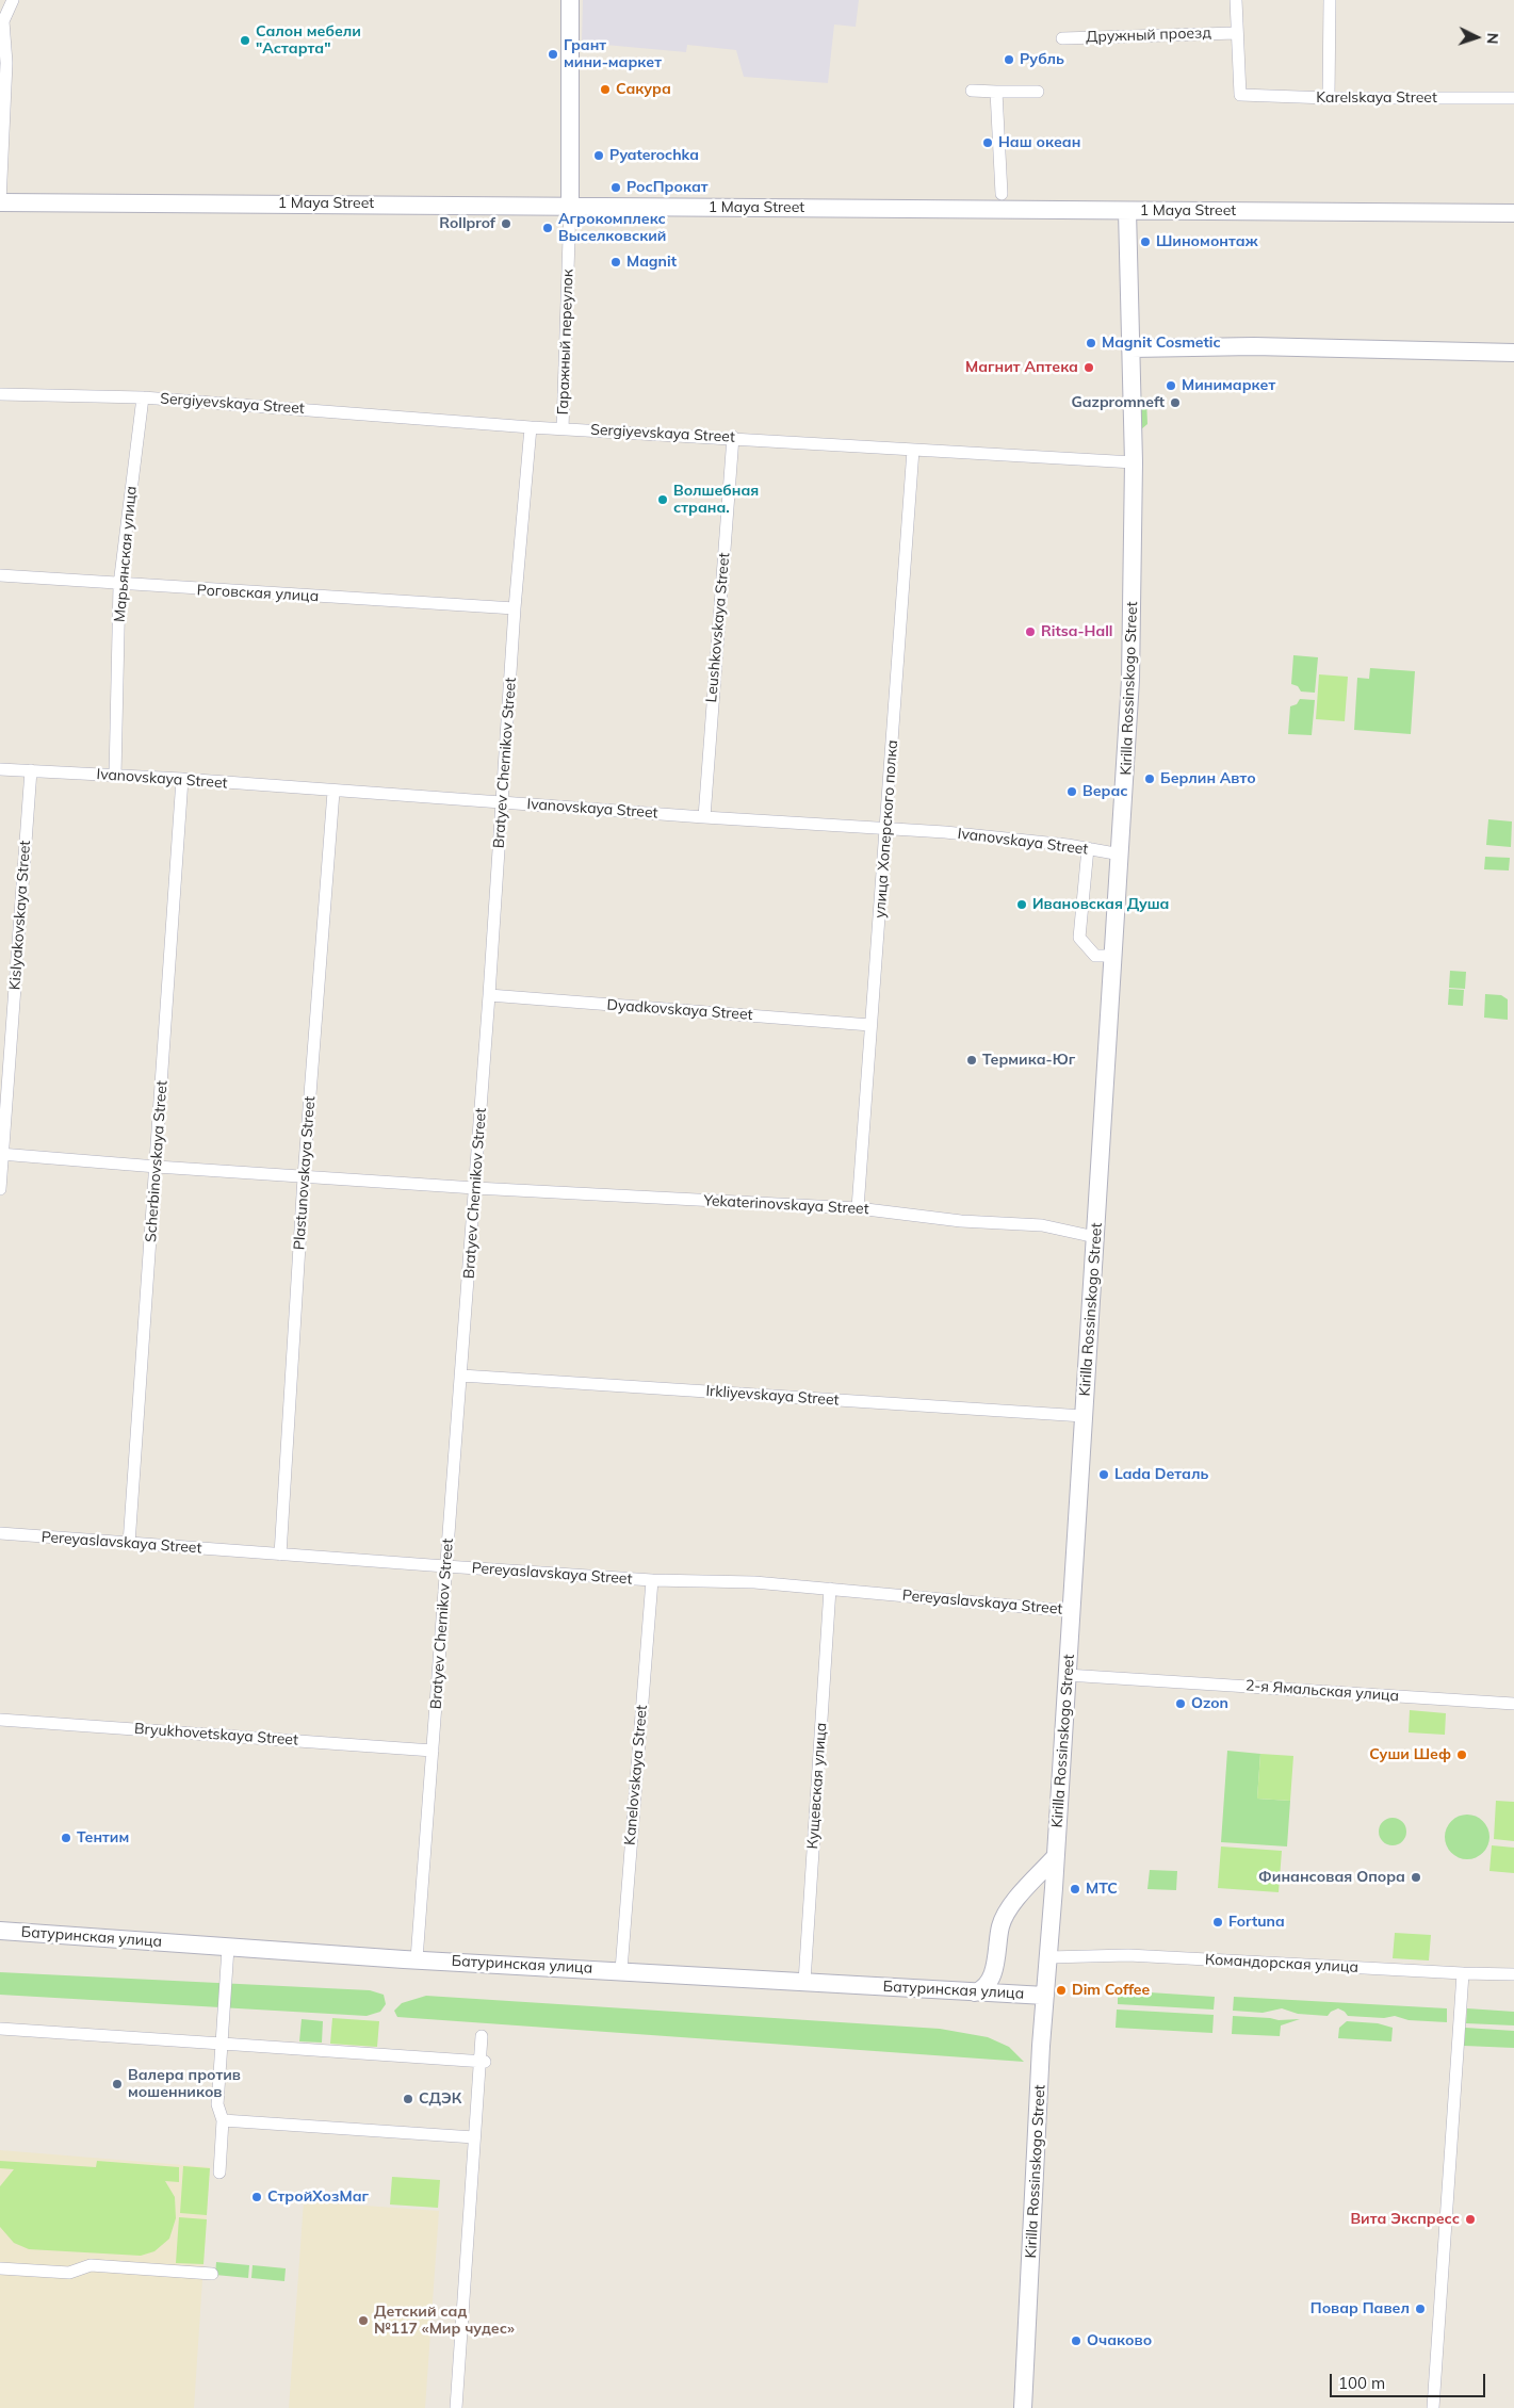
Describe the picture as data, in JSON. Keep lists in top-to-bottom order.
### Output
{
  "streets": {
    "main road": [
      "1 Maya Street",
      "Гаражный переулок",
      "Kirilla Rossinskogo Street",
      "Батуринская улица"
    ],
    "street": [
      "Дружный проезд",
      "Karelskaya Street",
      "Sergiyevskaya Street",
      "Марьянская улица",
      "Роговская улица",
      "Leushkovskaya Street",
      "Bratyev Chernikov Street",
      "Ivanovskaya Street",
      "улица Хоперского полка",
      "Kislyakovskaya Street",
      "Dyadkovskaya Street",
      "Scherbinovskaya Street",
      "Plastunovskaya Street",
      "Yekaterinovskaya Street",
      "Irkliyevskaya Street",
      "Pereyaslavskaya Street",
      "2-я Ямальская улица",
      "Bryukhovetskaya Street",
      "Kanelovskaya Street",
      "Кущевская улица",
      "Командорская улица"
    ]
  },
  "crossings": [
    ["Дружный проезд", "Karelskaya Street"],
    ["1 Maya Street", "Гаражный переулок"],
    ["1 Maya Street", "Kirilla Rossinskogo Street"],
    ["Гаражный переулок", "Sergiyevskaya Street"],
    ["Sergiyevskaya Street", "Марьянская улица"],
    ["Sergiyevskaya Street", "Leushkovskaya Street"],
    ["Sergiyevskaya Street", "Kirilla Rossinskogo Street"],
    ["Sergiyevskaya Street", "Bratyev Chernikov Street"],
    ["Sergiyevskaya Street", "улица Хоперского полка"],
    ["Марьянская улица", "Роговская улица"],
    ["Марьянская улица", "Ivanovskaya Street"],
    ["Роговская улица", "Bratyev Chernikov Street"],
    ["Leushkovskaya Street", "Ivanovskaya Street"],
    ["Kirilla Rossinskogo Street", "Ivanovskaya Street"],
    ["Kirilla Rossinskogo Street", "Yekaterinovskaya Street"],
    ["Kirilla Rossinskogo Street", "Irkliyevskaya Street"],
    ["Kirilla Rossinskogo Street", "Pereyaslavskaya Street"],
    ["Kirilla Rossinskogo Street", "2-я Ямальская улица"],
    ["Kirilla Rossinskogo Street", "Батуринская улица"],
    ["Kirilla Rossinskogo Street", "Командорская улица"],
    ["Bratyev Chernikov Street", "Ivanovskaya Street"],
    ["Bratyev Chernikov Street", "Dyadkovskaya Street"],
    ["Bratyev Chernikov Street", "Yekaterinovskaya Street"],
    ["Bratyev Chernikov Street", "Irkliyevskaya Street"],
    ["Bratyev Chernikov Street", "Pereyaslavskaya Street"],
    ["Bratyev Chernikov Street", "Bryukhovetskaya Street"],
    ["Bratyev Chernikov Street", "Батуринская улица"],
    ["Ivanovskaya Street", "улица Хоперского полка"],
    ["Ivanovskaya Street", "Kislyakovskaya Street"],
    ["Ivanovskaya Street", "Scherbinovskaya Street"],
    ["Ivanovskaya Street", "Plastunovskaya Street"],
    ["улица Хоперского полка", "Dyadkovskaya Street"],
    ["улица Хоперского полка", "Yekaterinovskaya Street"],
    ["Kislyakovskaya Street", "Yekaterinovskaya Street"],
    ["Scherbinovskaya Street", "Yekaterinovskaya Street"],
    ["Scherbinovskaya Street", "Pereyaslavskaya Street"],
    ["Plastunovskaya Street", "Yekaterinovskaya Street"],
    ["Plastunovskaya Street", "Pereyaslavskaya Street"],
    ["Pereyaslavskaya Street", "Kanelovskaya Street"],
    ["Pereyaslavskaya Street", "Кущевская улица"],
    ["Kanelovskaya Street", "Батуринская улица"],
    ["Кущевская улица", "Батуринская улица"]
  ],
  "places": [
    "Салон мебели \"Астарта\"",
    "Грант мини-маркет",
    "Рубль",
    "Сакура",
    "Наш океан",
    "Pyaterochka",
    "РосПрокат",
    "Rollprof",
    "Агрокомплекс Выселковский",
    "Шиномонтаж",
    "Magnit",
    "Magnit Cosmetic",
    "Магнит Аптека",
    "Минимаркет",
    "Gazpromneft",
    "Волшебная страна.",
    "Ritsa-Hall",
    "Берлин Авто",
    "Верас",
    "Ивановская Душа",
    "Термика-Юг",
    "Lada Dеталь",
    "Ozon",
    "Суши Шеф",
    "Тентим",
    "Финансовая Опора",
    "МТС",
    "Fortuna",
    "Dim Coffee",
    "Валера против мошенников",
    "СДЭК",
    "СтройХозМаг",
    "Вита Экспресс",
    "Повар Павел",
    "Детский сад №117 «Мир чудес»",
    "Очаково"
  ],
  "scale_bar": "100 m",
  "north": "right"
}
